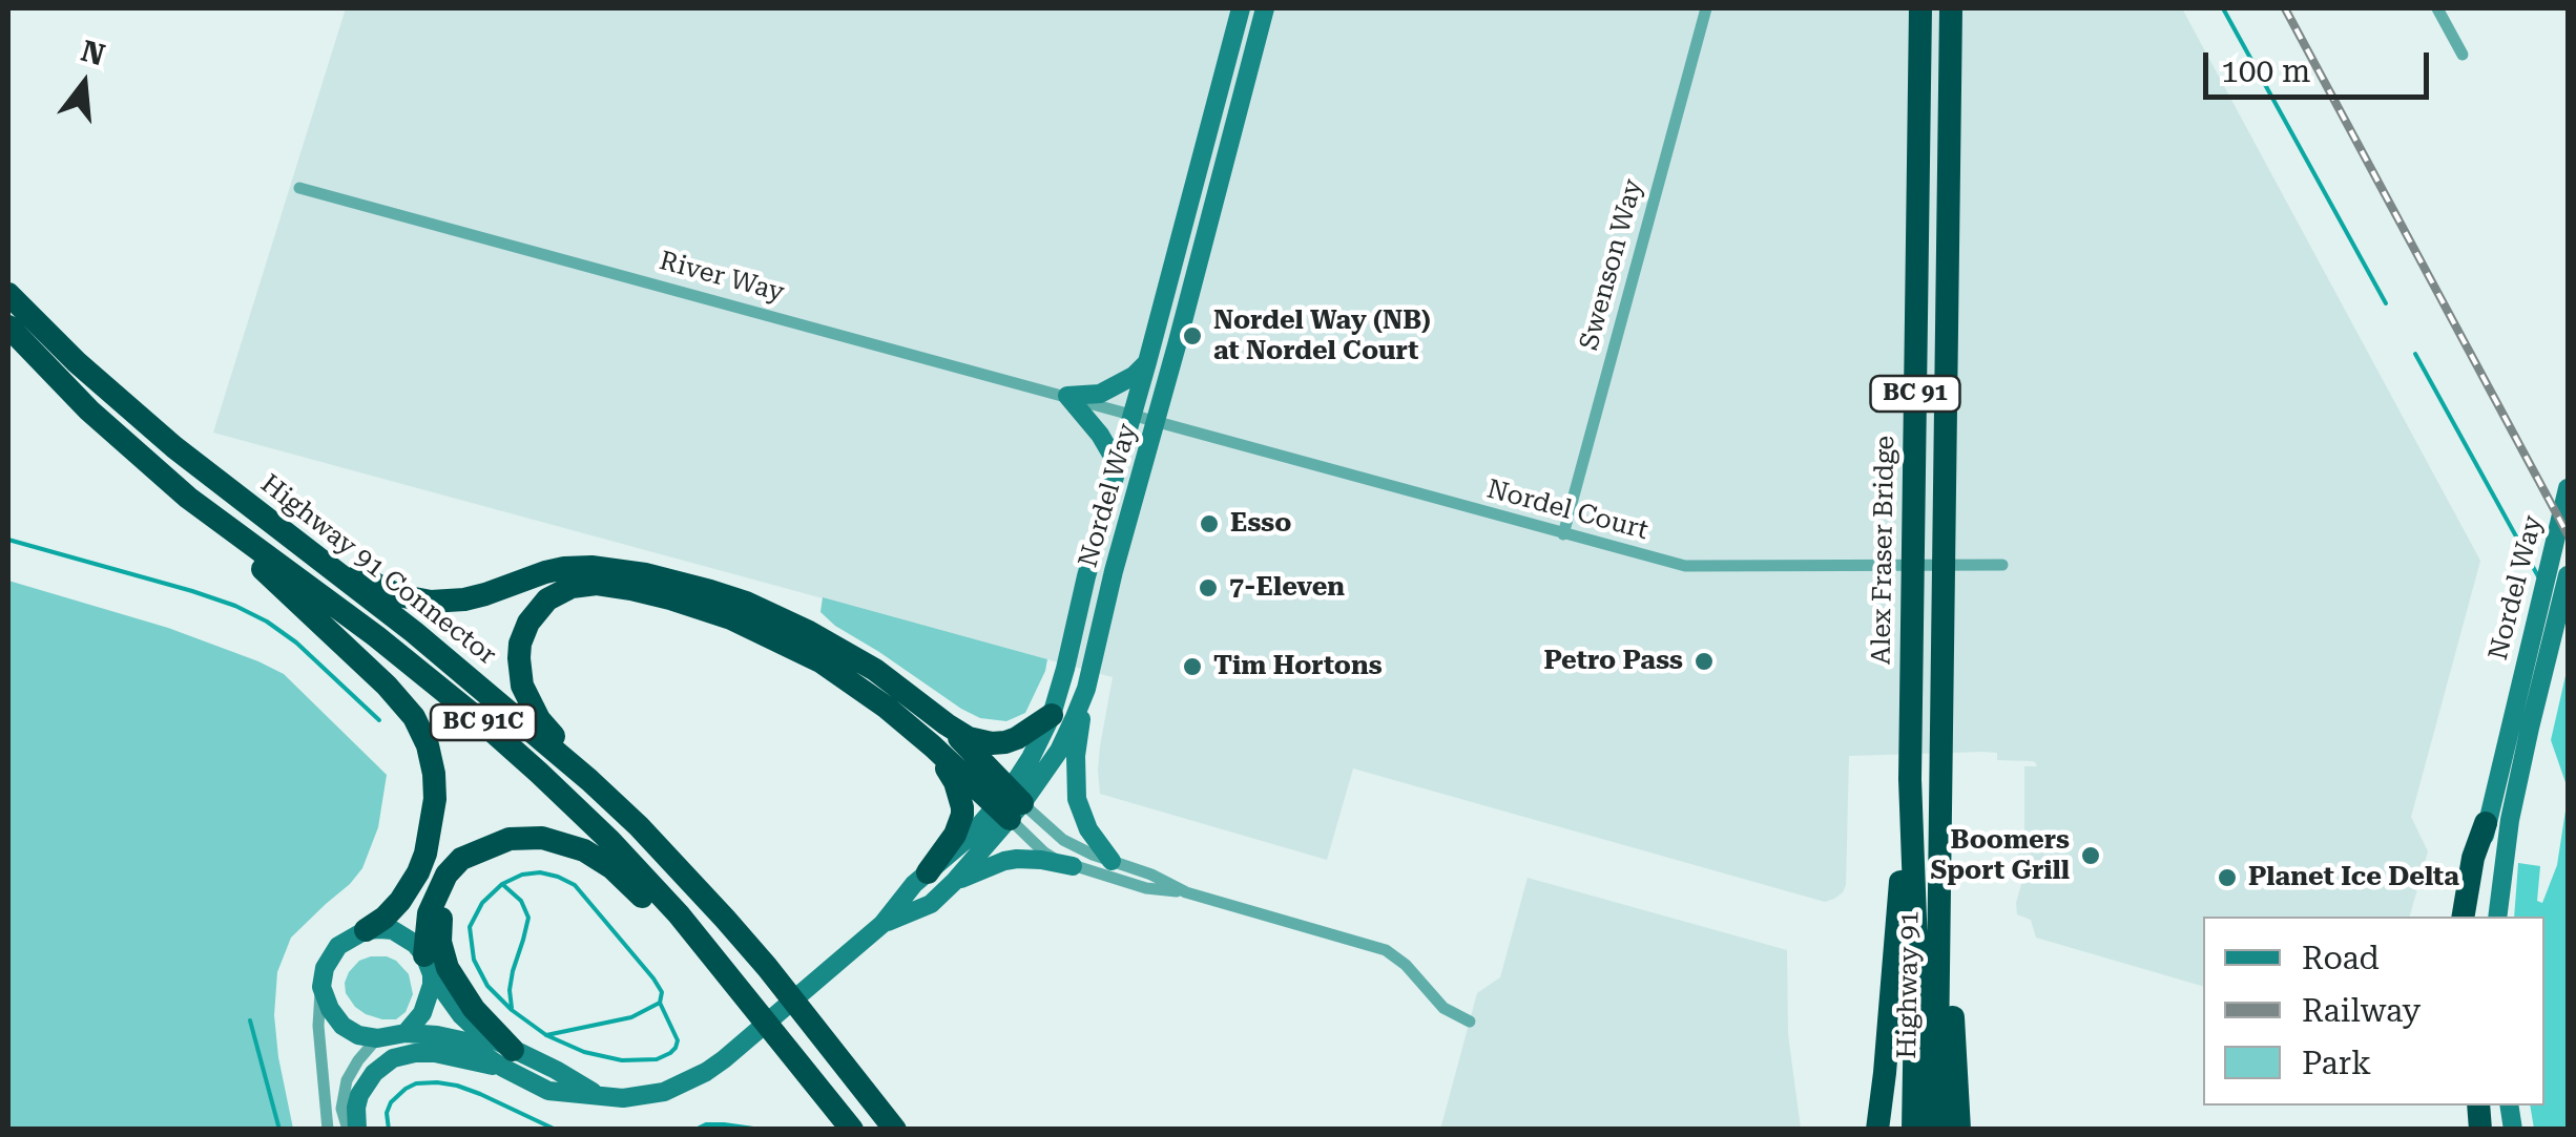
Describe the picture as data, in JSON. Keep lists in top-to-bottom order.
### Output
{
  "streets": {
    "highway": [
      "BC 91",
      "Alex Fraser Bridge",
      "Highway 91 Connector",
      "BC 91C",
      "Highway 91"
    ],
    "street": [
      "Swenson Way",
      "River Way",
      "Nordel Way",
      "Nordel Court"
    ]
  },
  "crossings": [
    ["Swenson Way", "Nordel Court"],
    ["River Way", "Nordel Way"],
    ["River Way", "Nordel Court"],
    ["Nordel Way", "Nordel Court"],
    ["Alex Fraser Bridge", "Highway 91"]
  ],
  "places": [
    "Nordel Way (NB) at Nordel Court",
    "Esso",
    "7-Eleven",
    "Petro Pass",
    "Tim Hortons",
    "Boomers Sport Grill",
    "Planet Ice Delta"
  ],
  "legend": ["Road", "Railway", "Park"],
  "scale_bar": "100 m",
  "north": "top"
}
